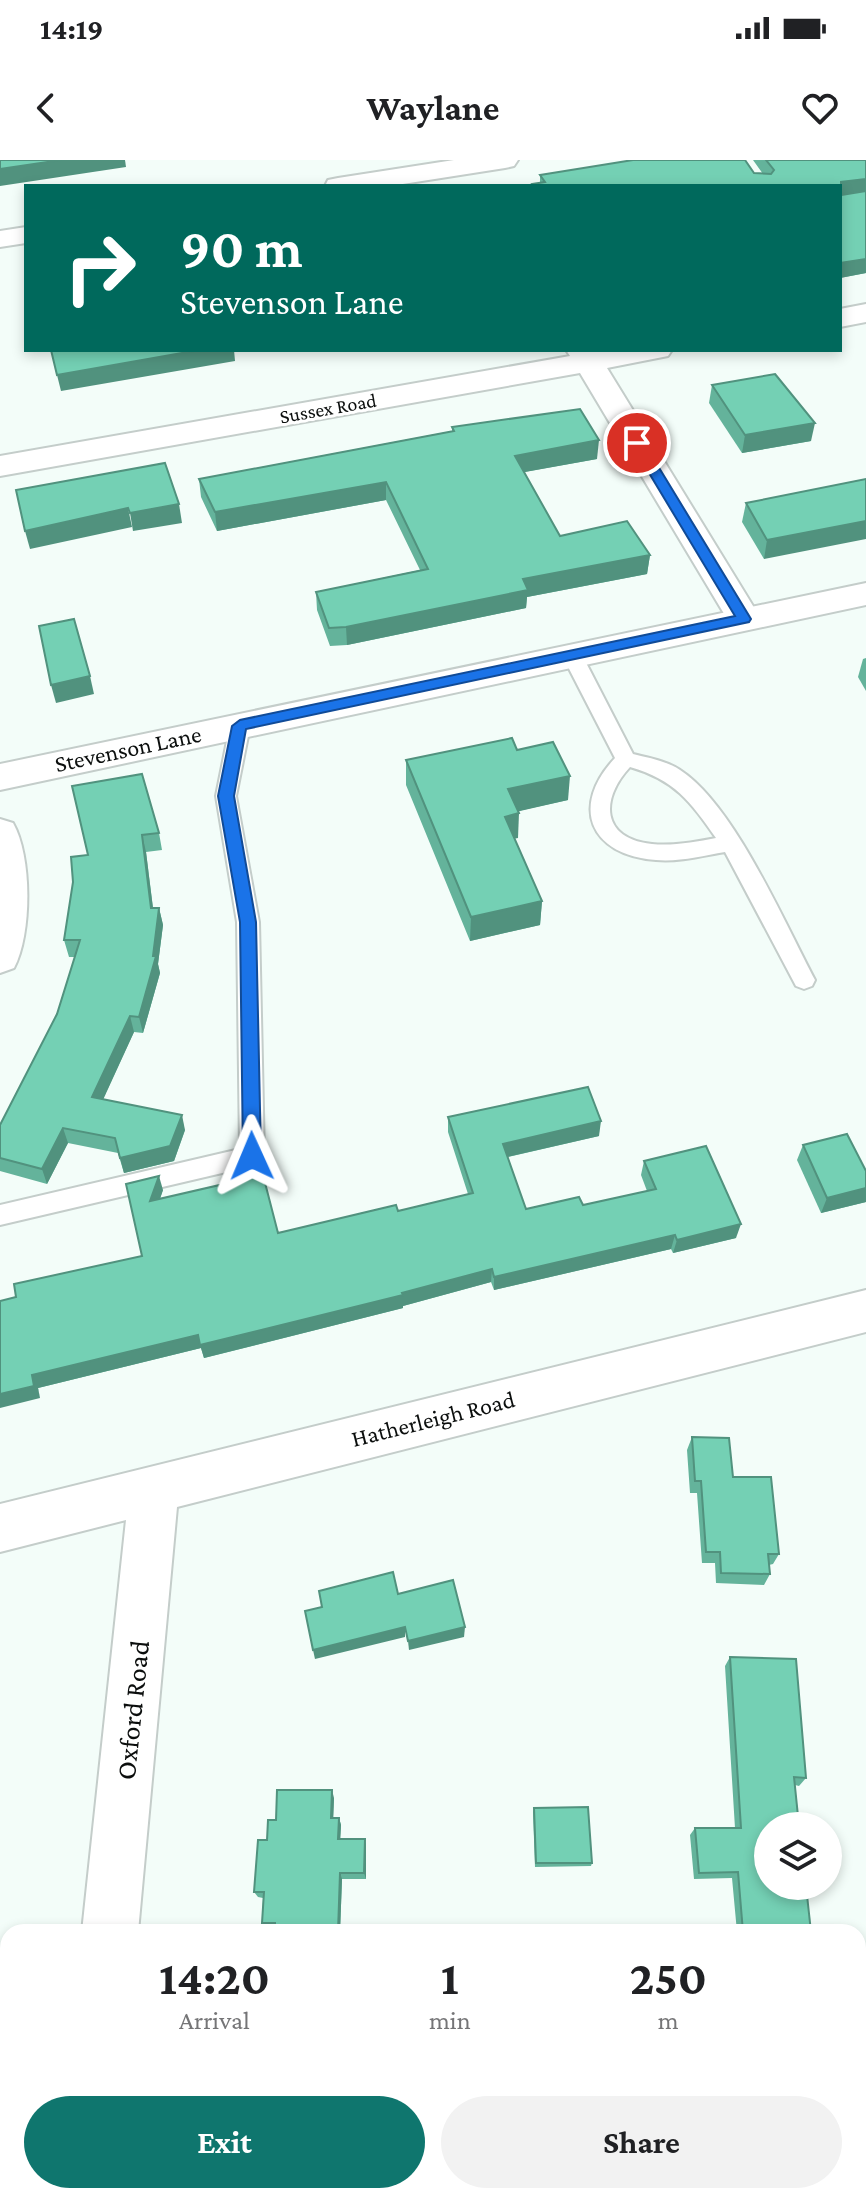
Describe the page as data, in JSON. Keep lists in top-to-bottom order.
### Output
{
  "streets": {
    "street": [
      "Sussex Road",
      "Stevenson Lane",
      "Hatherleigh Road",
      "Oxford Road"
    ]
  },
  "crossings": [
    ["Hatherleigh Road", "Oxford Road"]
  ],
  "page": {
    "status": "14:19",
    "header": "Waylane",
    "turn": ["90 m", "Stevenson Lane"],
    "eta": [
      "14:20",
      "Arrival",
      "1",
      "min",
      "250",
      "m"
    ],
    "buttons": ["Exit", "Share"]
  }
}
